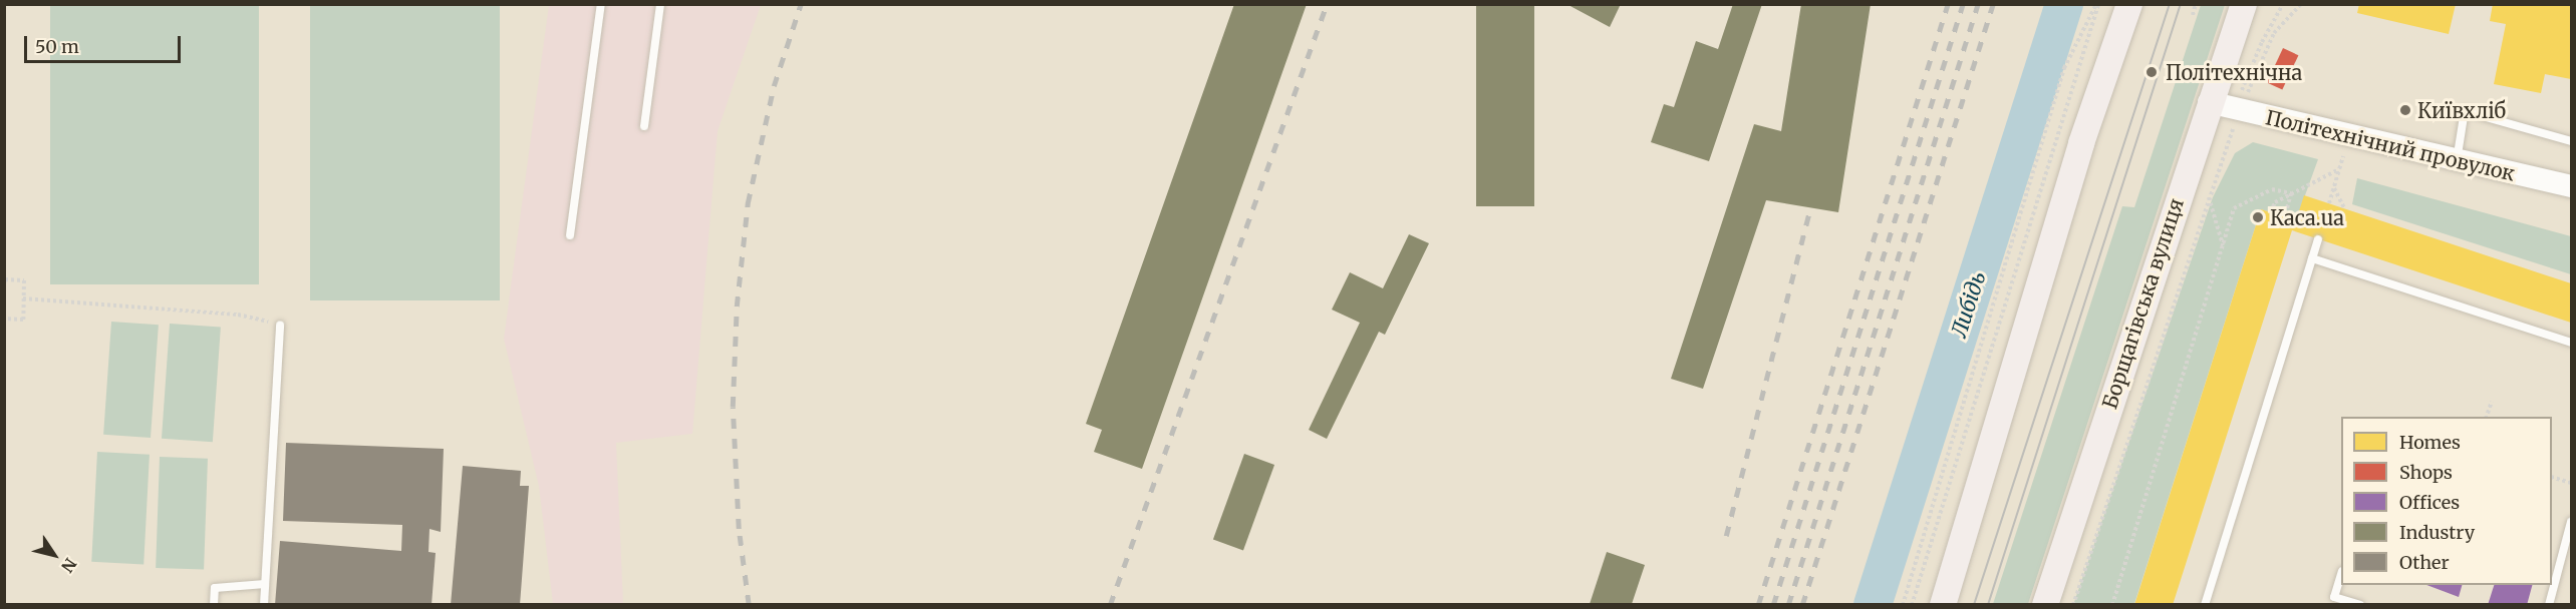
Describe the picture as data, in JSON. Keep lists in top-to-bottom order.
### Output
{
  "streets": {
    "main road": ["Борщагівська вулиця"],
    "street": ["Політехнічний провулок"]
  },
  "crossings": [
    ["Політехнічний провулок", "Борщагівська вулиця"]
  ],
  "water": ["Либідь"],
  "places": ["Політехнічна", "Київхліб", "Каса.ua"],
  "legend": [
    "Homes",
    "Shops",
    "Offices",
    "Industry",
    "Other"
  ],
  "scale_bar": "50 m",
  "north": "bottom right"
}
